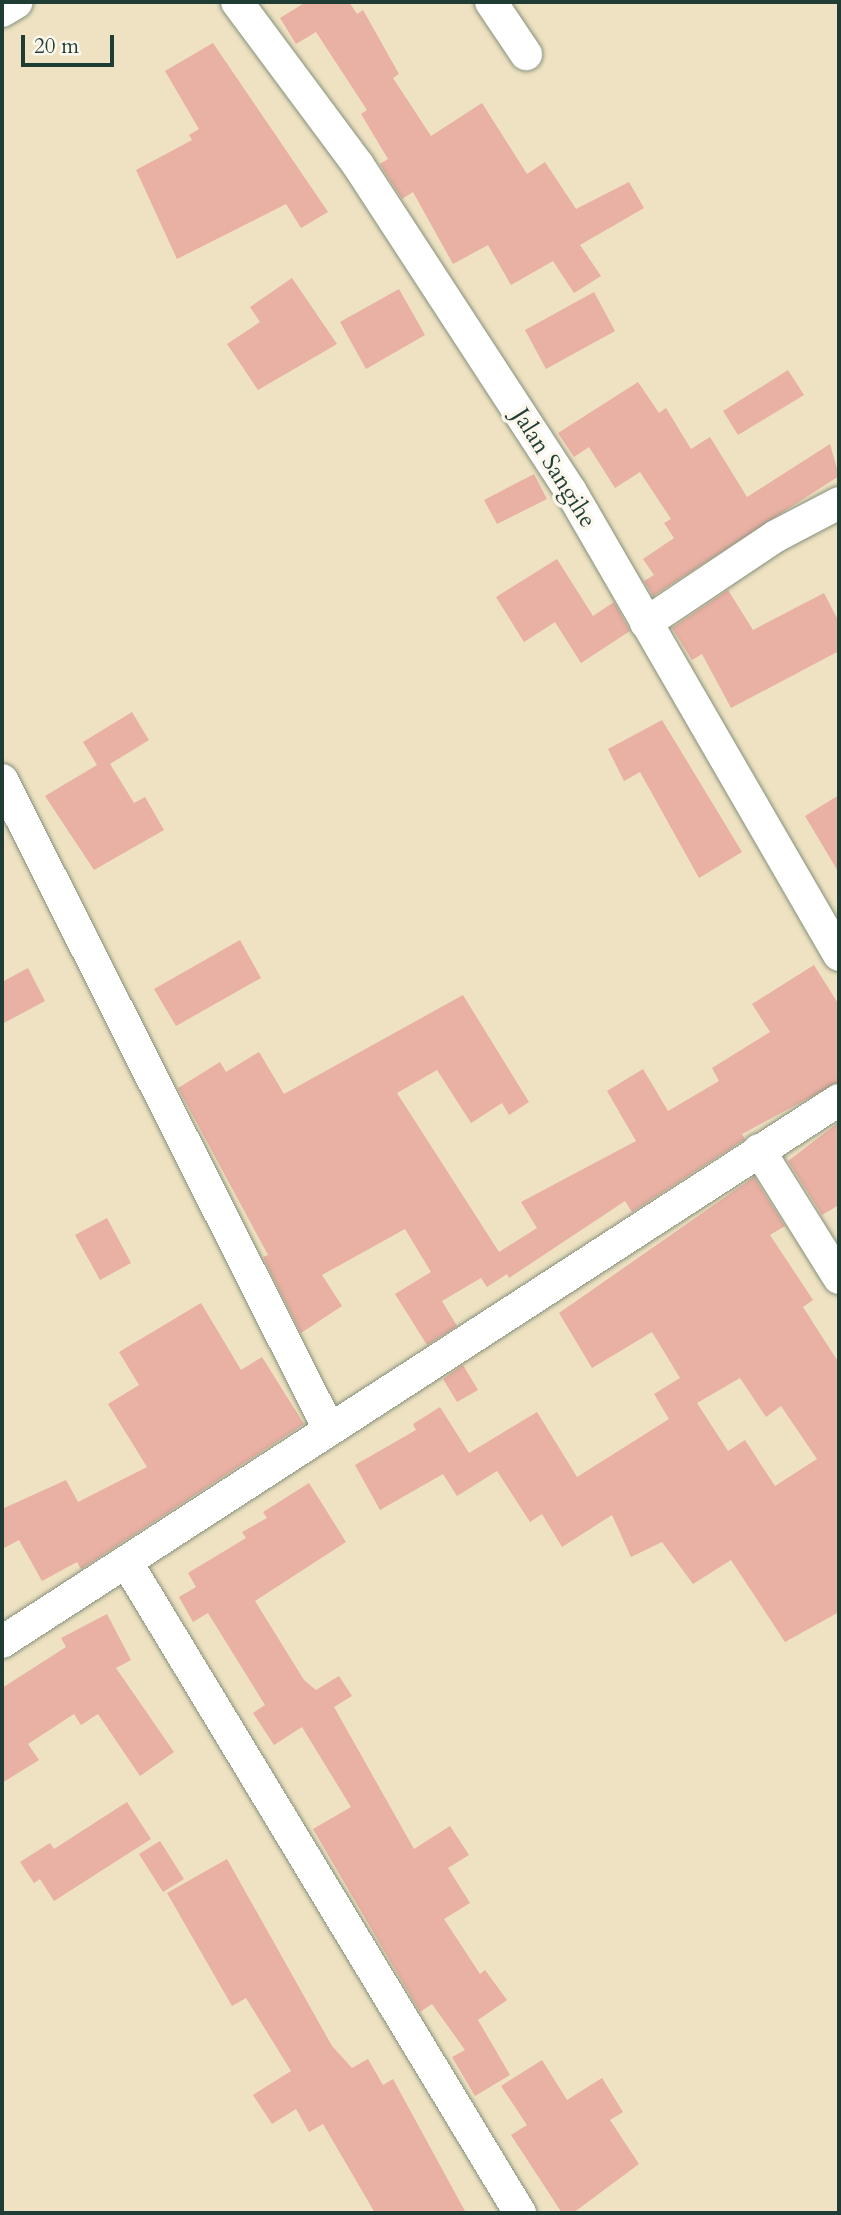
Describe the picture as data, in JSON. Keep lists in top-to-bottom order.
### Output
{
  "streets": {
    "street": ["Jalan Sangihe"]
  },
  "scale_bar": "20 m"
}
